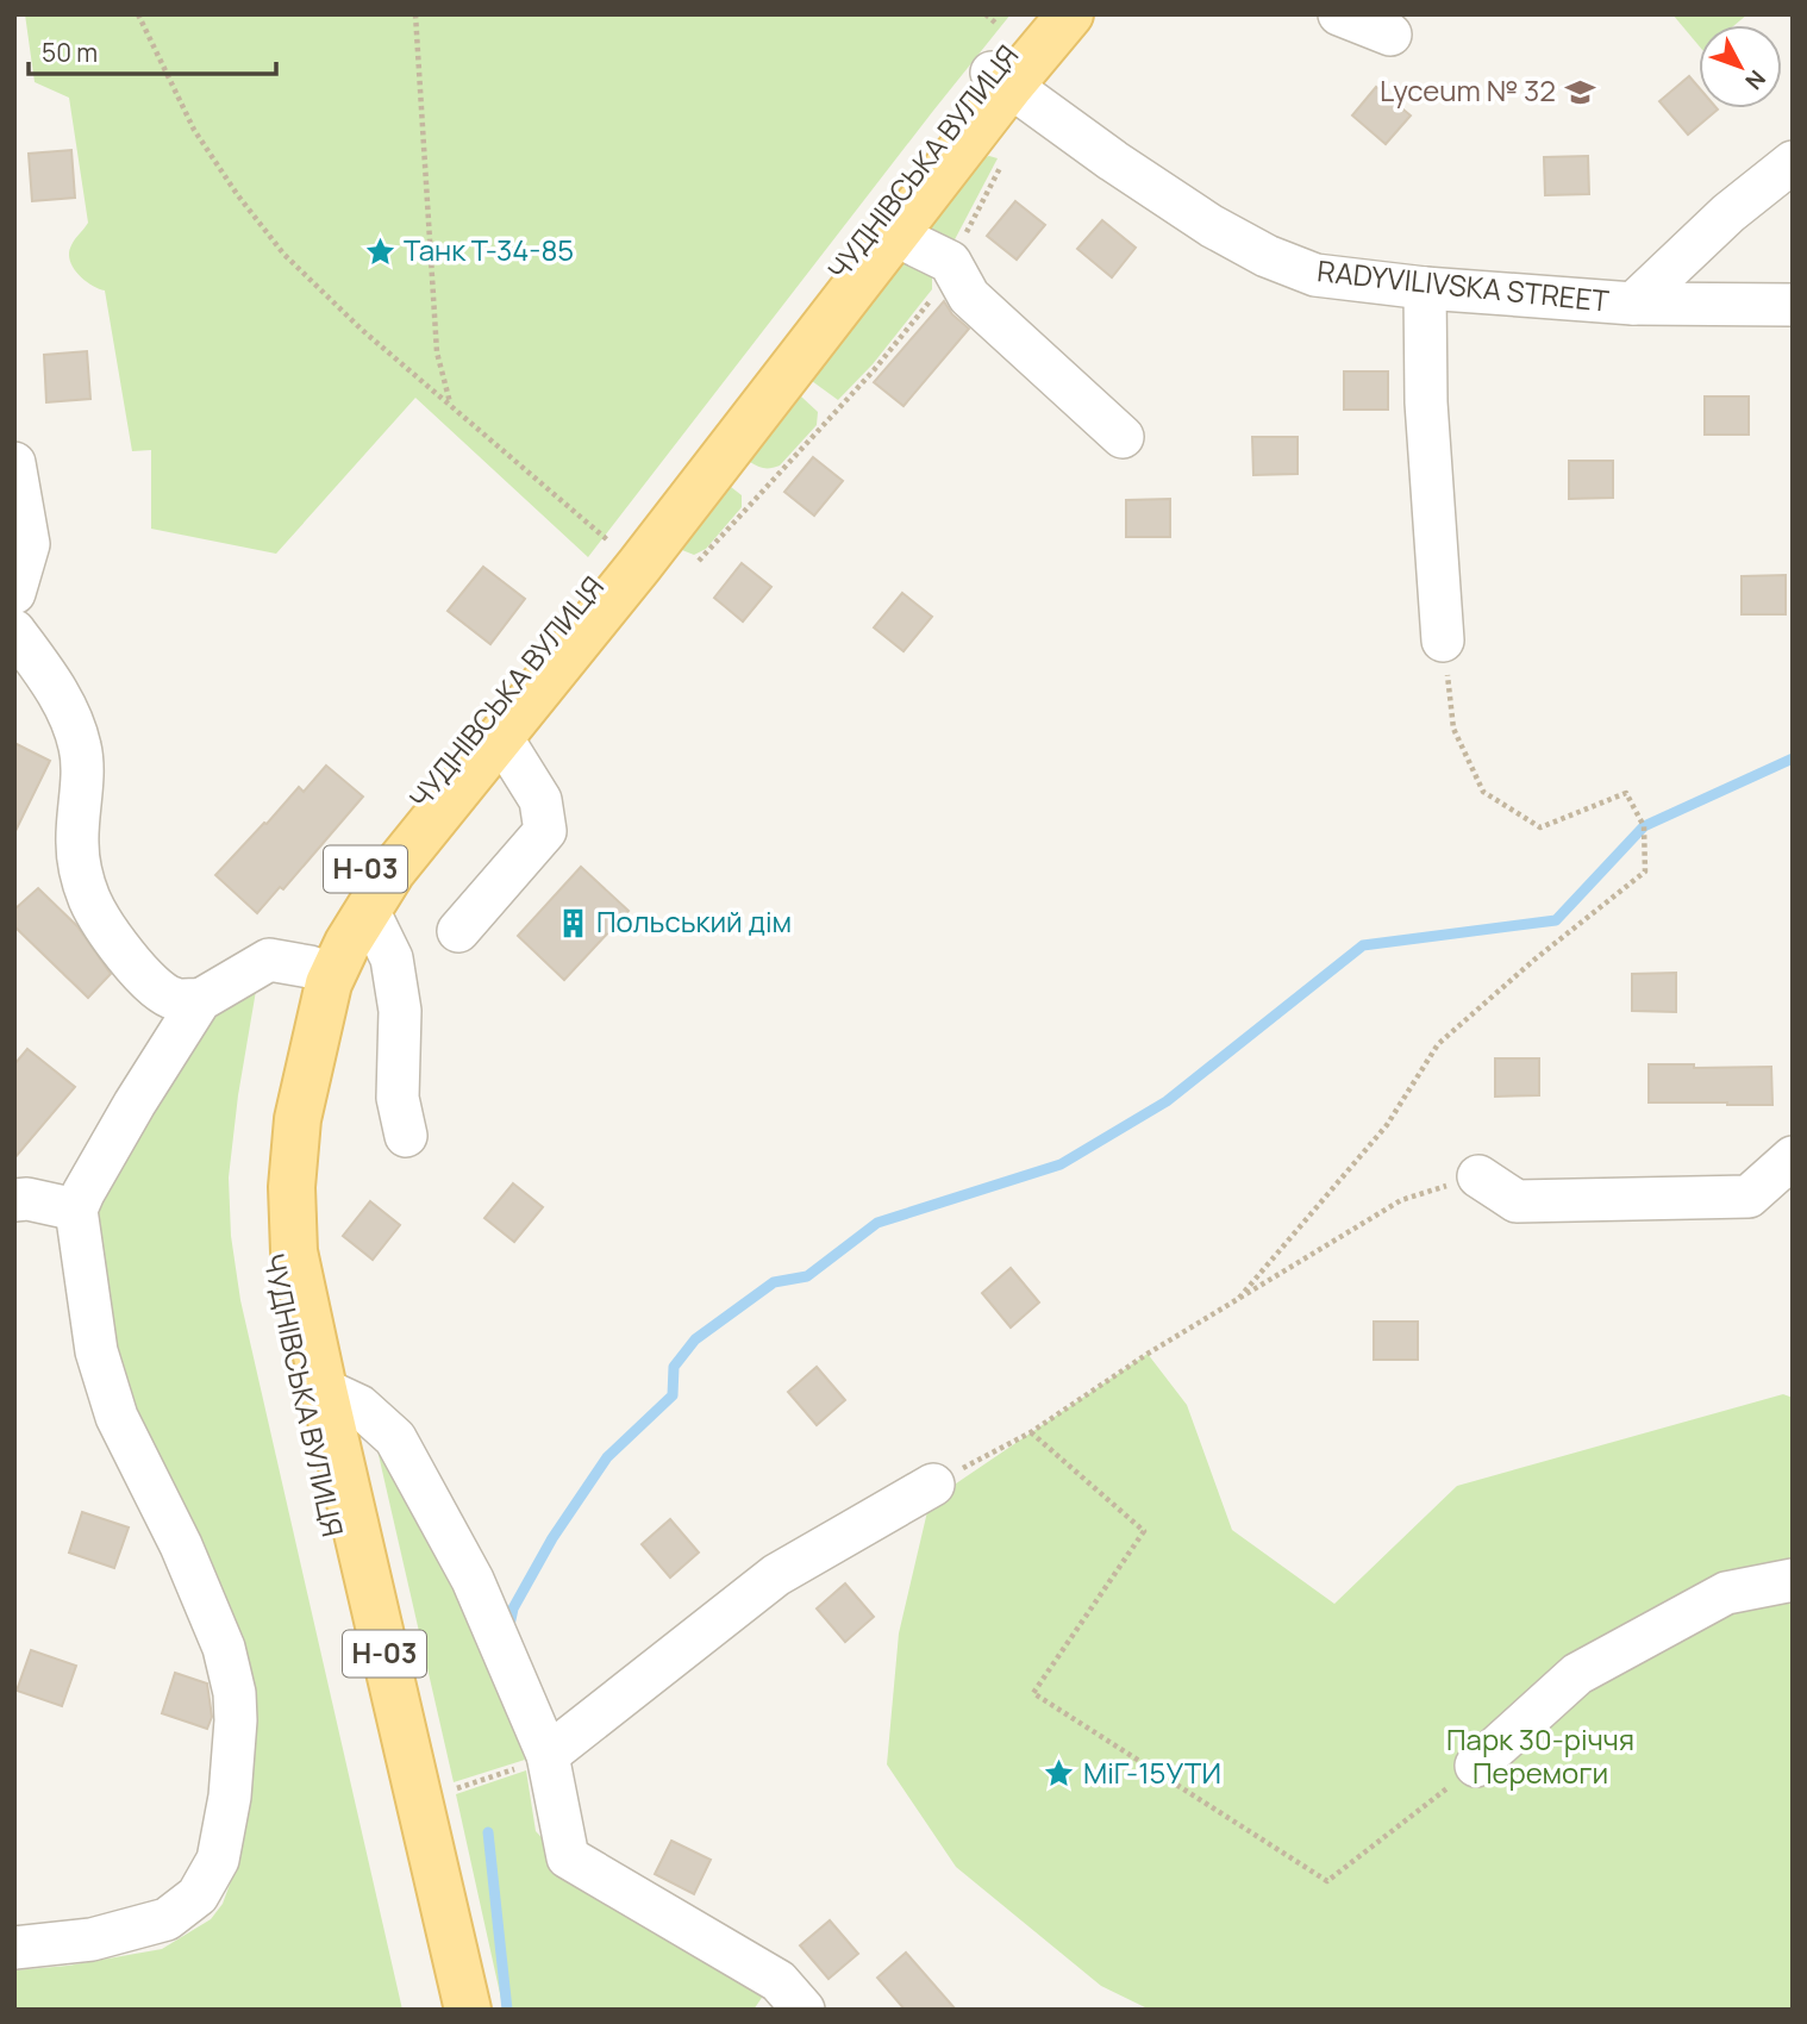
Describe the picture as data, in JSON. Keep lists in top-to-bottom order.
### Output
{
  "streets": {
    "main road": ["ЧУДНІВСЬКА ВУЛИЦЯ", "Н-03"],
    "street": ["RADYVILIVSKA STREET"]
  },
  "crossings": [
    ["ЧУДНІВСЬКА ВУЛИЦЯ", "RADYVILIVSKA STREET"],
    ["ЧУДНІВСЬКА ВУЛИЦЯ", "Н-03"]
  ],
  "parks": ["Парк 30-річчя Перемоги"],
  "places": {
    "school or university": ["Lyceum № 32"],
    "place": ["Танк Т-34-85", "МіГ-15УТИ"],
    "building": ["Польський дім"]
  },
  "scale_bar": "50 m",
  "north": "bottom right"
}
